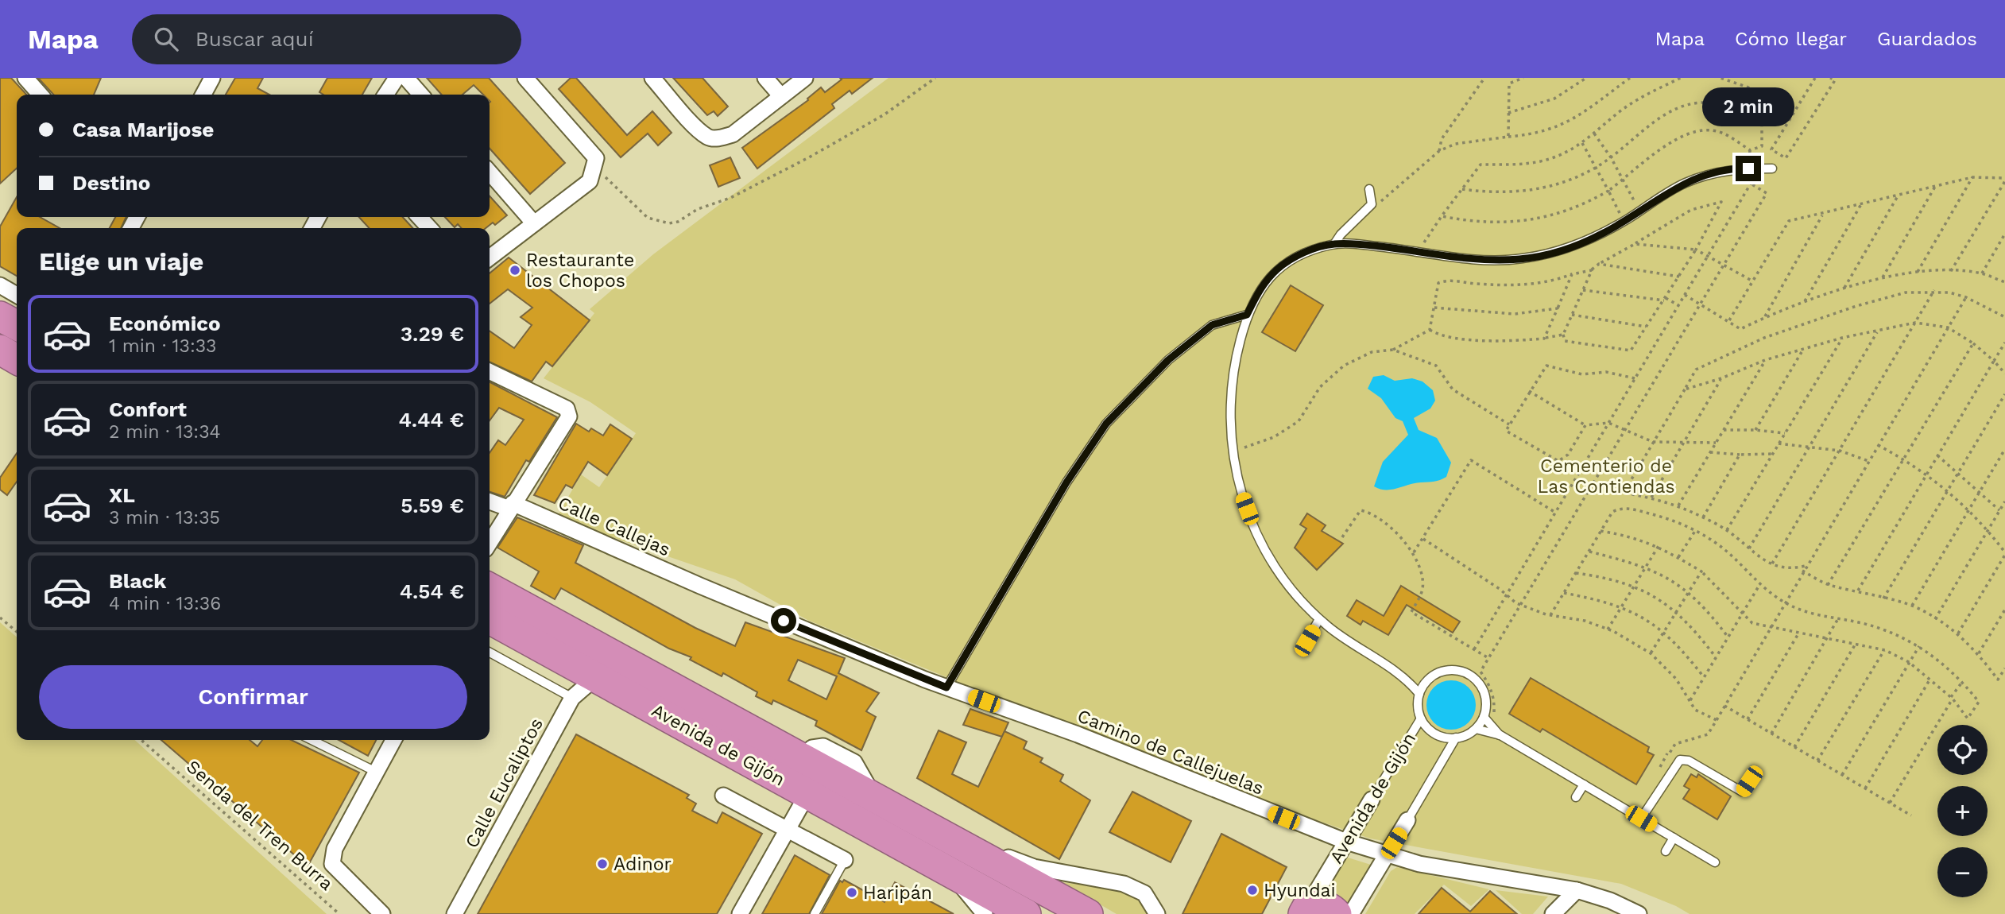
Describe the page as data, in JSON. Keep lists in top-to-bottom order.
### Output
{
  "streets": {
    "highway": ["Avenida de Gijón"],
    "street": ["Calle Callejas", "Camino de Callejuelas", "Calle Eucaliptos"],
    "path": ["Senda del Tren Burra"]
  },
  "crossings": [
    ["Calle Callejas", "Camino de Callejuelas"],
    ["Avenida de Gijón", "Camino de Callejuelas"],
    ["Avenida de Gijón", "Calle Eucaliptos"]
  ],
  "parks": ["Cementerio de Las Contiendas"],
  "places": [
    "Restaurante los Chopos",
    "Adinor",
    "Hyundai",
    "Haripán"
  ],
  "page": {
    "header": "Mapa",
    "search": "Buscar aquí",
    "nav": ["Mapa", "Cómo llegar", "Guardados"],
    "bubble": "2 min",
    "banner": ["Casa Marijose", "Destino"],
    "heading": "Elige un viaje",
    "list": [
      {
        "name": "Económico",
        "note": "1 min · 13:33",
        "value": "3.29 €"
      },
      {
        "name": "Confort",
        "note": "2 min · 13:34",
        "value": "4.44 €"
      },
      {
        "name": "XL",
        "note": "3 min · 13:35",
        "value": "5.59 €"
      },
      {
        "name": "Black",
        "note": "4 min · 13:36",
        "value": "4.54 €"
      }
    ],
    "buttons": "Confirmar",
    "map_buttons": ["+", "−"]
  }
}
